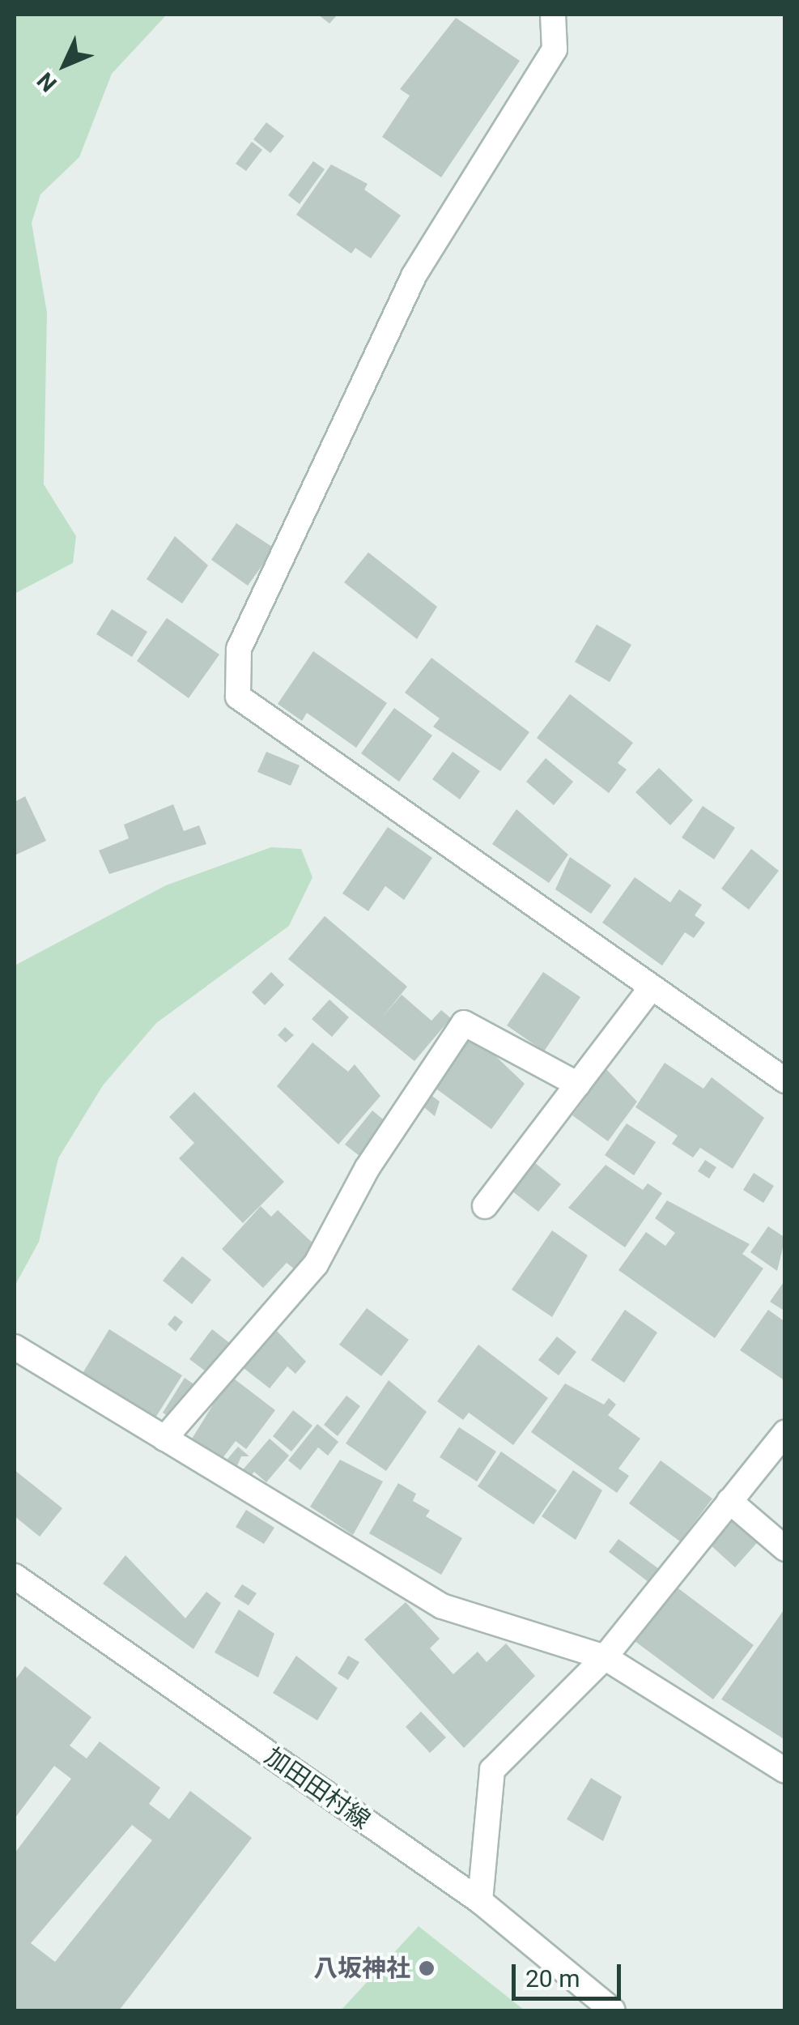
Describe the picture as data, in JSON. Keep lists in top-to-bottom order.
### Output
{
  "streets": {
    "street": ["加田田村線"]
  },
  "places": ["八坂神社"],
  "scale_bar": "20 m",
  "north": "bottom left"
}
